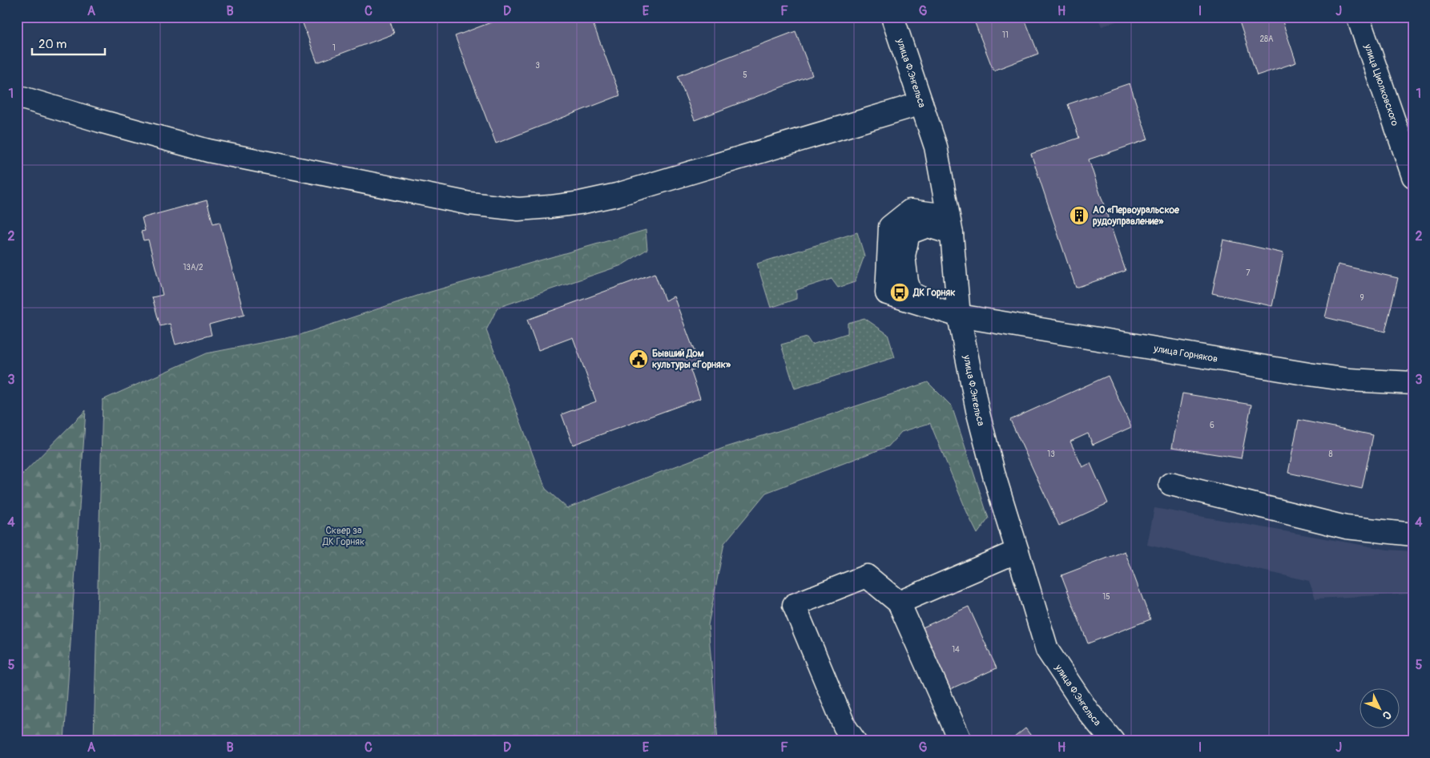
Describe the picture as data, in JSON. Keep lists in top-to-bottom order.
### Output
{
  "streets": {
    "street": ["улица Ф.Энгельса", "улица Циолковского", "улица Горняков"]
  },
  "crossings": [
    ["улица Ф.Энгельса", "улица Горняков"]
  ],
  "parks": ["Сквер за ДК Горняк"],
  "places": {
    "building": ["АО «Первоуральское рудоуправление»"],
    "bus stop": ["ДК Горняк"],
    "public building": ["Бывший Дом культуры «Горняк»"]
  },
  "house_numbers": [
    "11",
    "28А",
    "1",
    "3",
    "5",
    "13А/2",
    "7",
    "9",
    "6",
    "13",
    "8",
    "15",
    "14"
  ],
  "scale_bar": "20 m",
  "north": "bottom right",
  "grid": {
    "columns": [
      "A",
      "B",
      "C",
      "D",
      "E",
      "F",
      "G",
      "H",
      "I",
      "J"
    ],
    "rows": [
      "1",
      "2",
      "3",
      "4",
      "5"
    ]
  }
}
